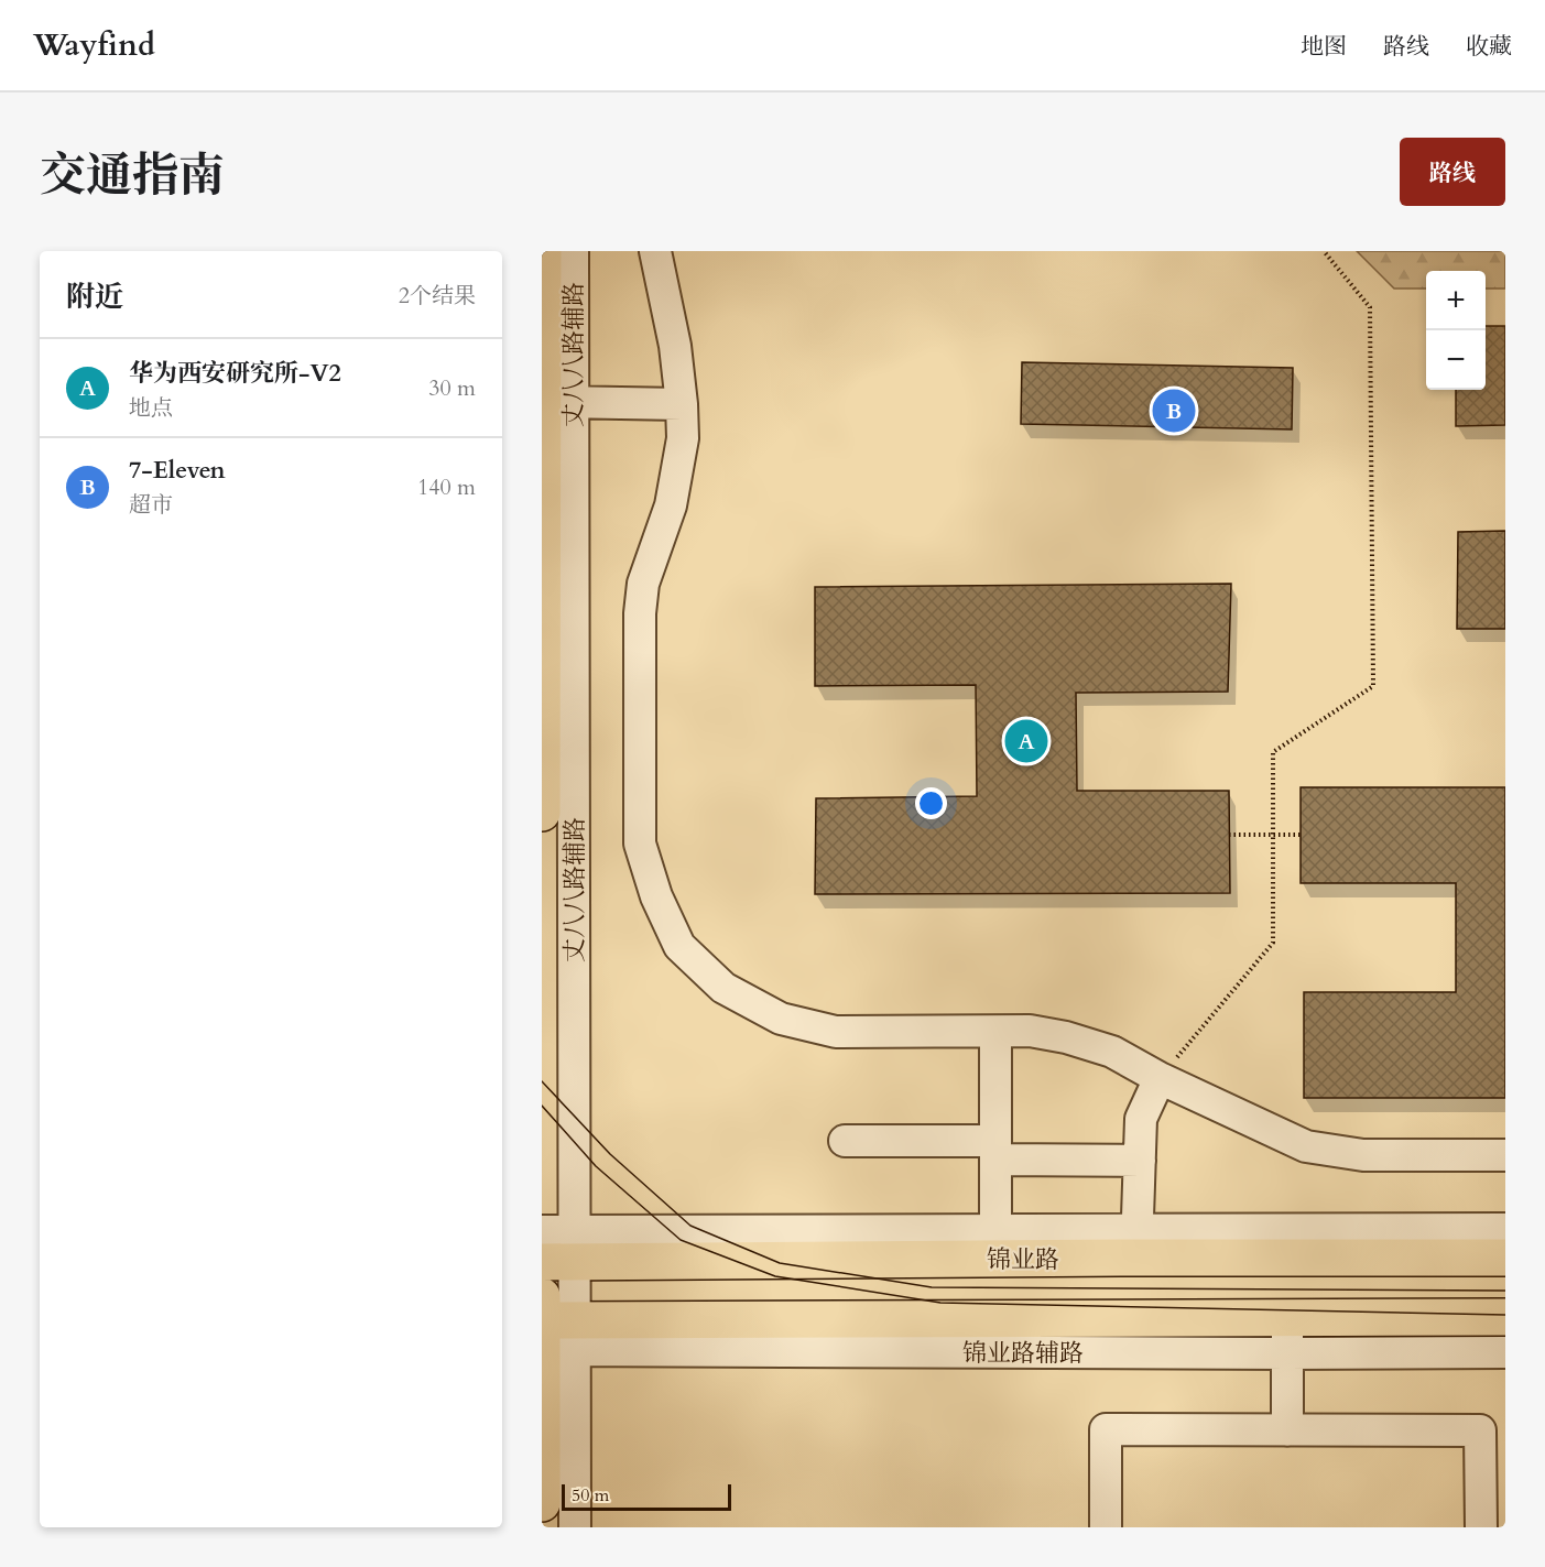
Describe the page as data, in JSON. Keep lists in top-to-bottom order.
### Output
{
  "streets": {
    "main road": ["锦业路"],
    "street": ["丈八八路辅路", "锦业路辅路"]
  },
  "crossings": [
    ["丈八八路辅路", "锦业路"],
    ["丈八八路辅路", "锦业路辅路"]
  ],
  "scale_bar": "50 m",
  "page": {
    "header": "Wayfind",
    "nav": ["地图", "路线", "收藏"],
    "title": "交通指南",
    "buttons": "路线",
    "heading": ["附近", "2个结果"],
    "map_buttons": ["+", "−"],
    "list": [
      {
        "mark": "A",
        "name": "华为西安研究所-V2",
        "note": "地点",
        "value": "30 m"
      },
      {
        "mark": "B",
        "name": "7-Eleven",
        "note": "超市",
        "value": "140 m"
      }
    ],
    "pins": ["B", "A"],
    "scale": "50 m"
  }
}
